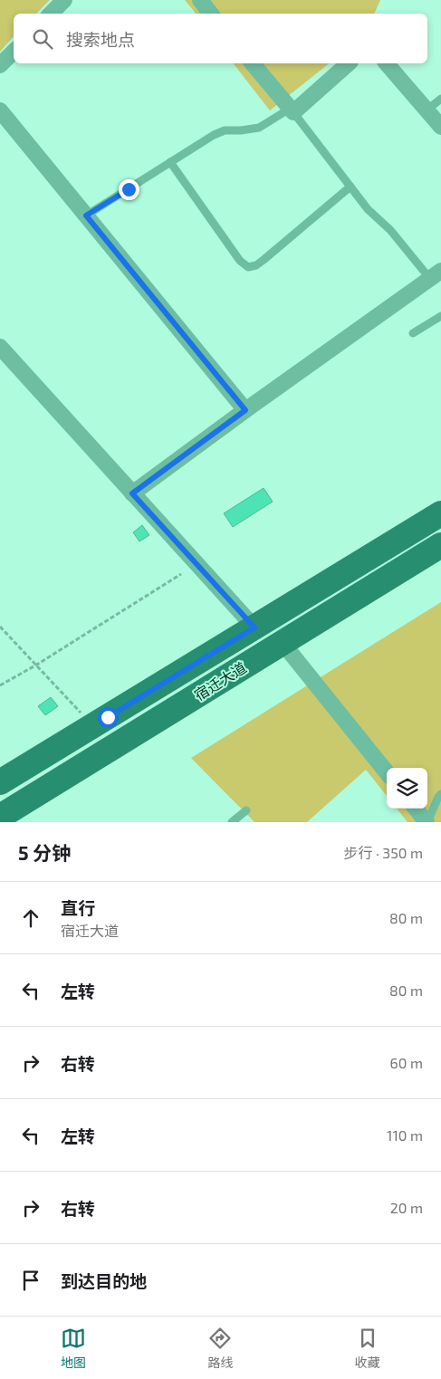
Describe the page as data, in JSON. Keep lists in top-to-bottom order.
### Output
{
  "streets": {
    "main road": ["宿迁大道"]
  },
  "page": {
    "search": "搜索地点",
    "heading": ["5 分钟", "步行 · 350 m"],
    "list": [
      ["直行", "宿迁大道", "80 m"],
      ["左转", "80 m"],
      ["右转", "60 m"],
      ["左转", "110 m"],
      ["右转", "20 m"],
      "到达目的地"
    ],
    "nav": ["地图", "路线", "收藏"]
  }
}
